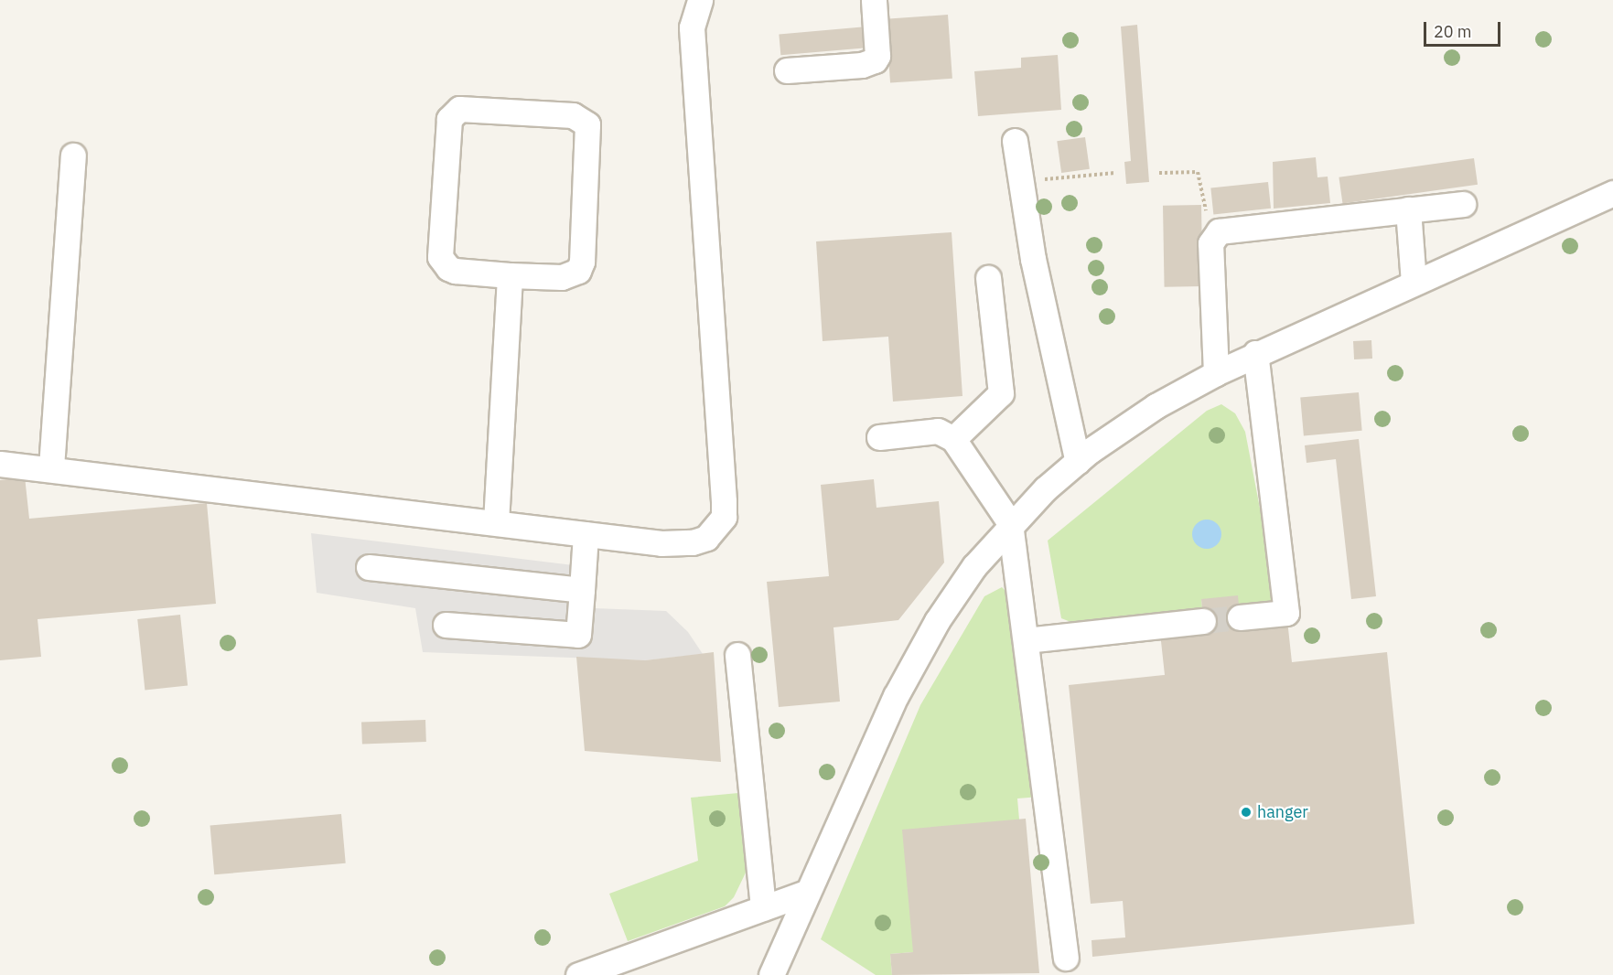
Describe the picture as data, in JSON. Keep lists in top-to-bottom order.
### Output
{
  "places": ["hanger"],
  "scale_bar": "20 m"
}
